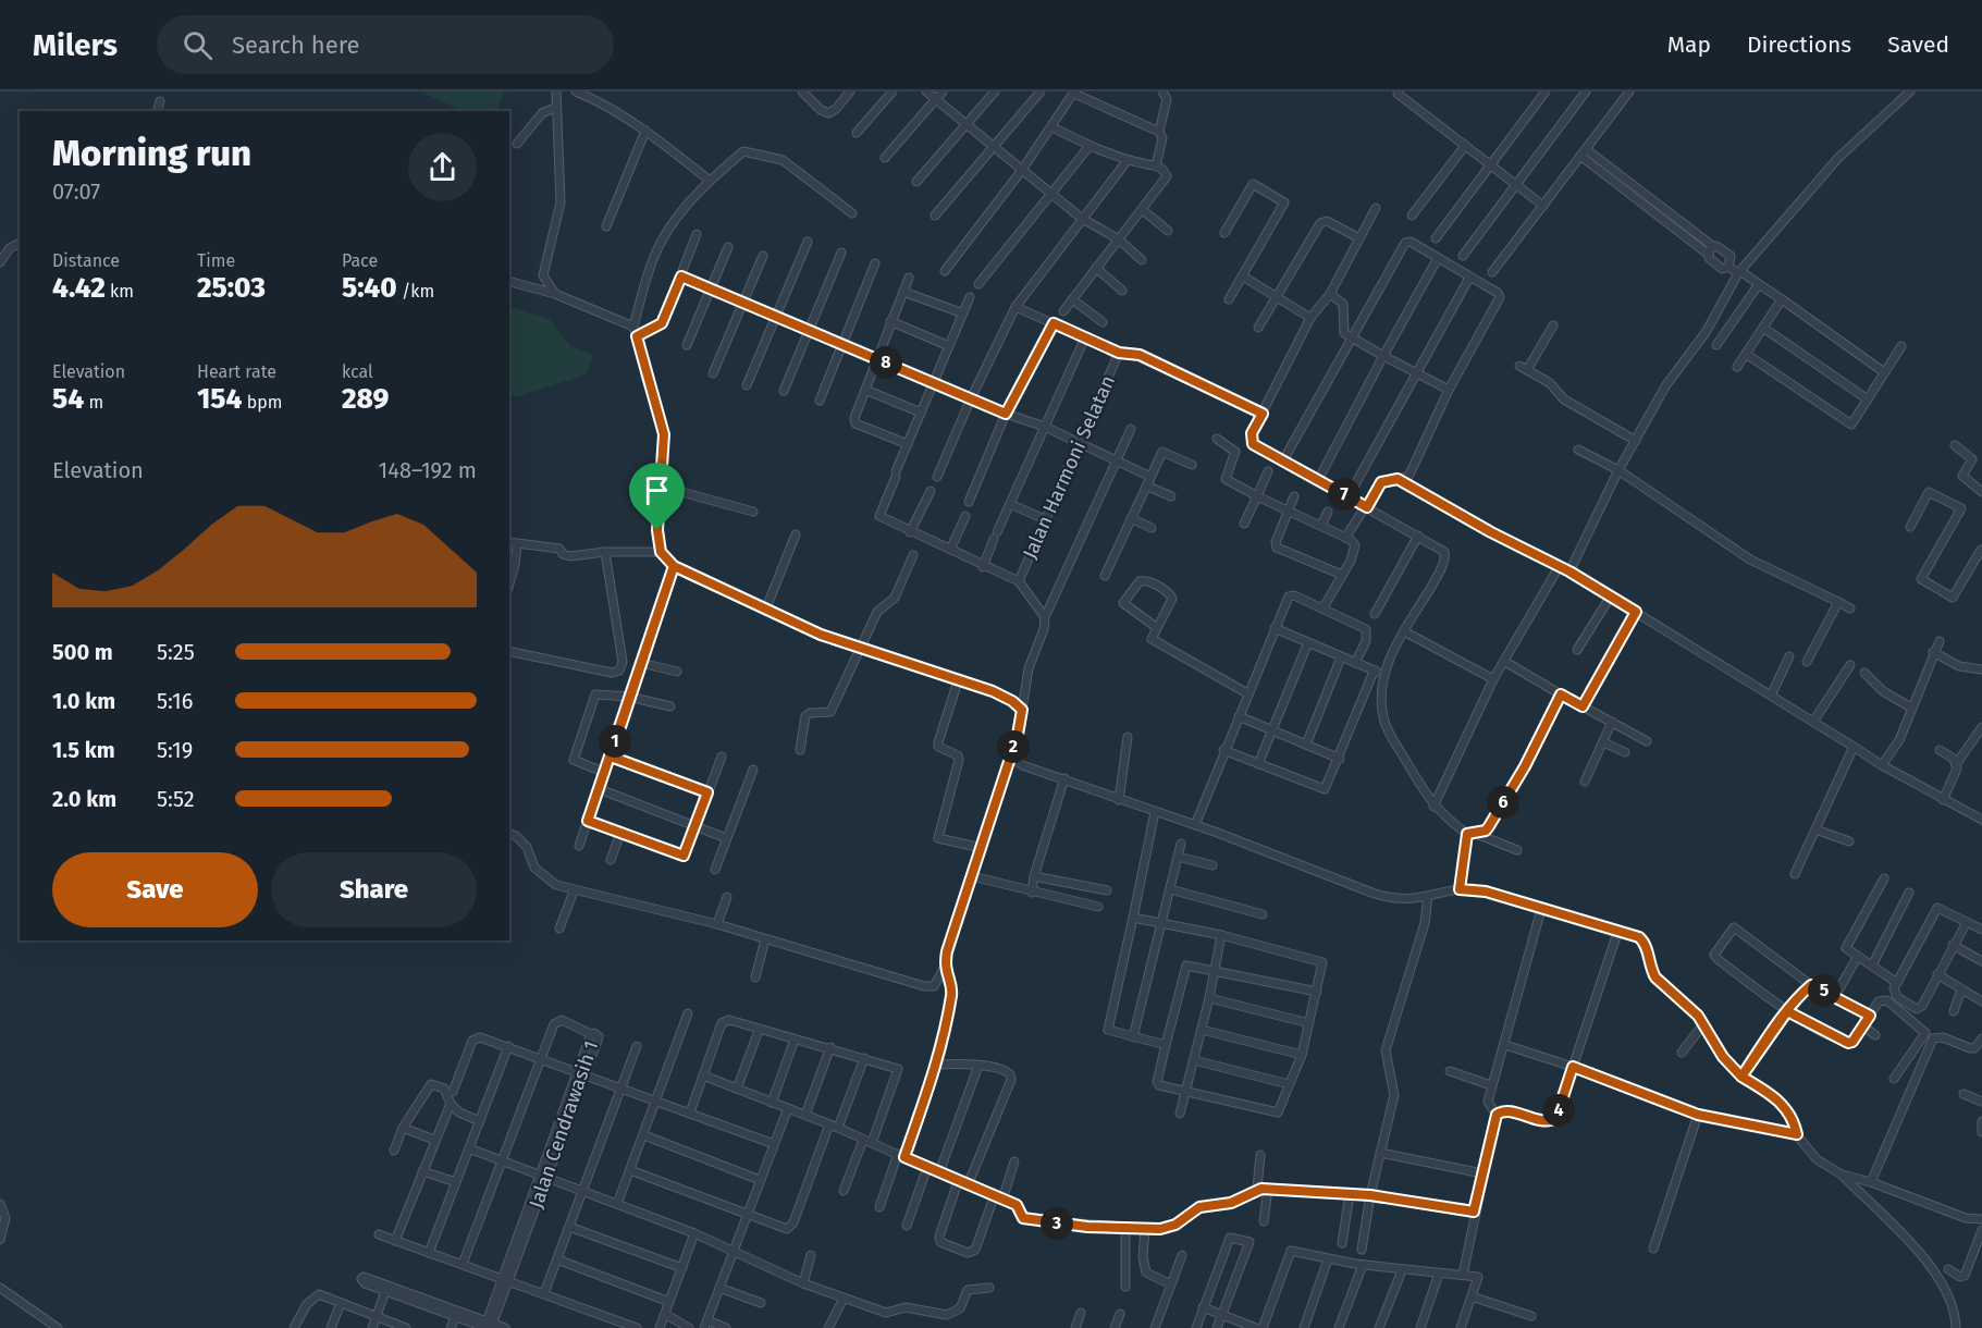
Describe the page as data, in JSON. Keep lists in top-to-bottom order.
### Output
{
  "streets": {
    "street": ["Jalan Harmoni Selatan", "Jalan Cendrawasih 1"]
  },
  "page": {
    "header": "Milers",
    "search": "Search here",
    "nav": ["Map", "Directions", "Saved"],
    "heading": ["Morning run", "07:07"],
    "stats": [
      ["Distance", "4.42 km"],
      ["Time", "25:03"],
      ["Pace", "5:40 /km"],
      ["Elevation", "54 m"],
      ["Heart rate", "154 bpm"],
      ["kcal", "289"]
    ],
    "pins": [
      "8",
      "7",
      "1",
      "2",
      "6",
      "5",
      "4",
      "3"
    ],
    "chart": ["Elevation", "148–192 m"],
    "list": [
      {
        "name": "500 m",
        "note": "5:25"
      },
      {
        "name": "1.0 km",
        "note": "5:16"
      },
      {
        "name": "1.5 km",
        "note": "5:19"
      },
      {
        "name": "2.0 km",
        "note": "5:52"
      }
    ],
    "buttons": ["Save", "Share"]
  }
}
